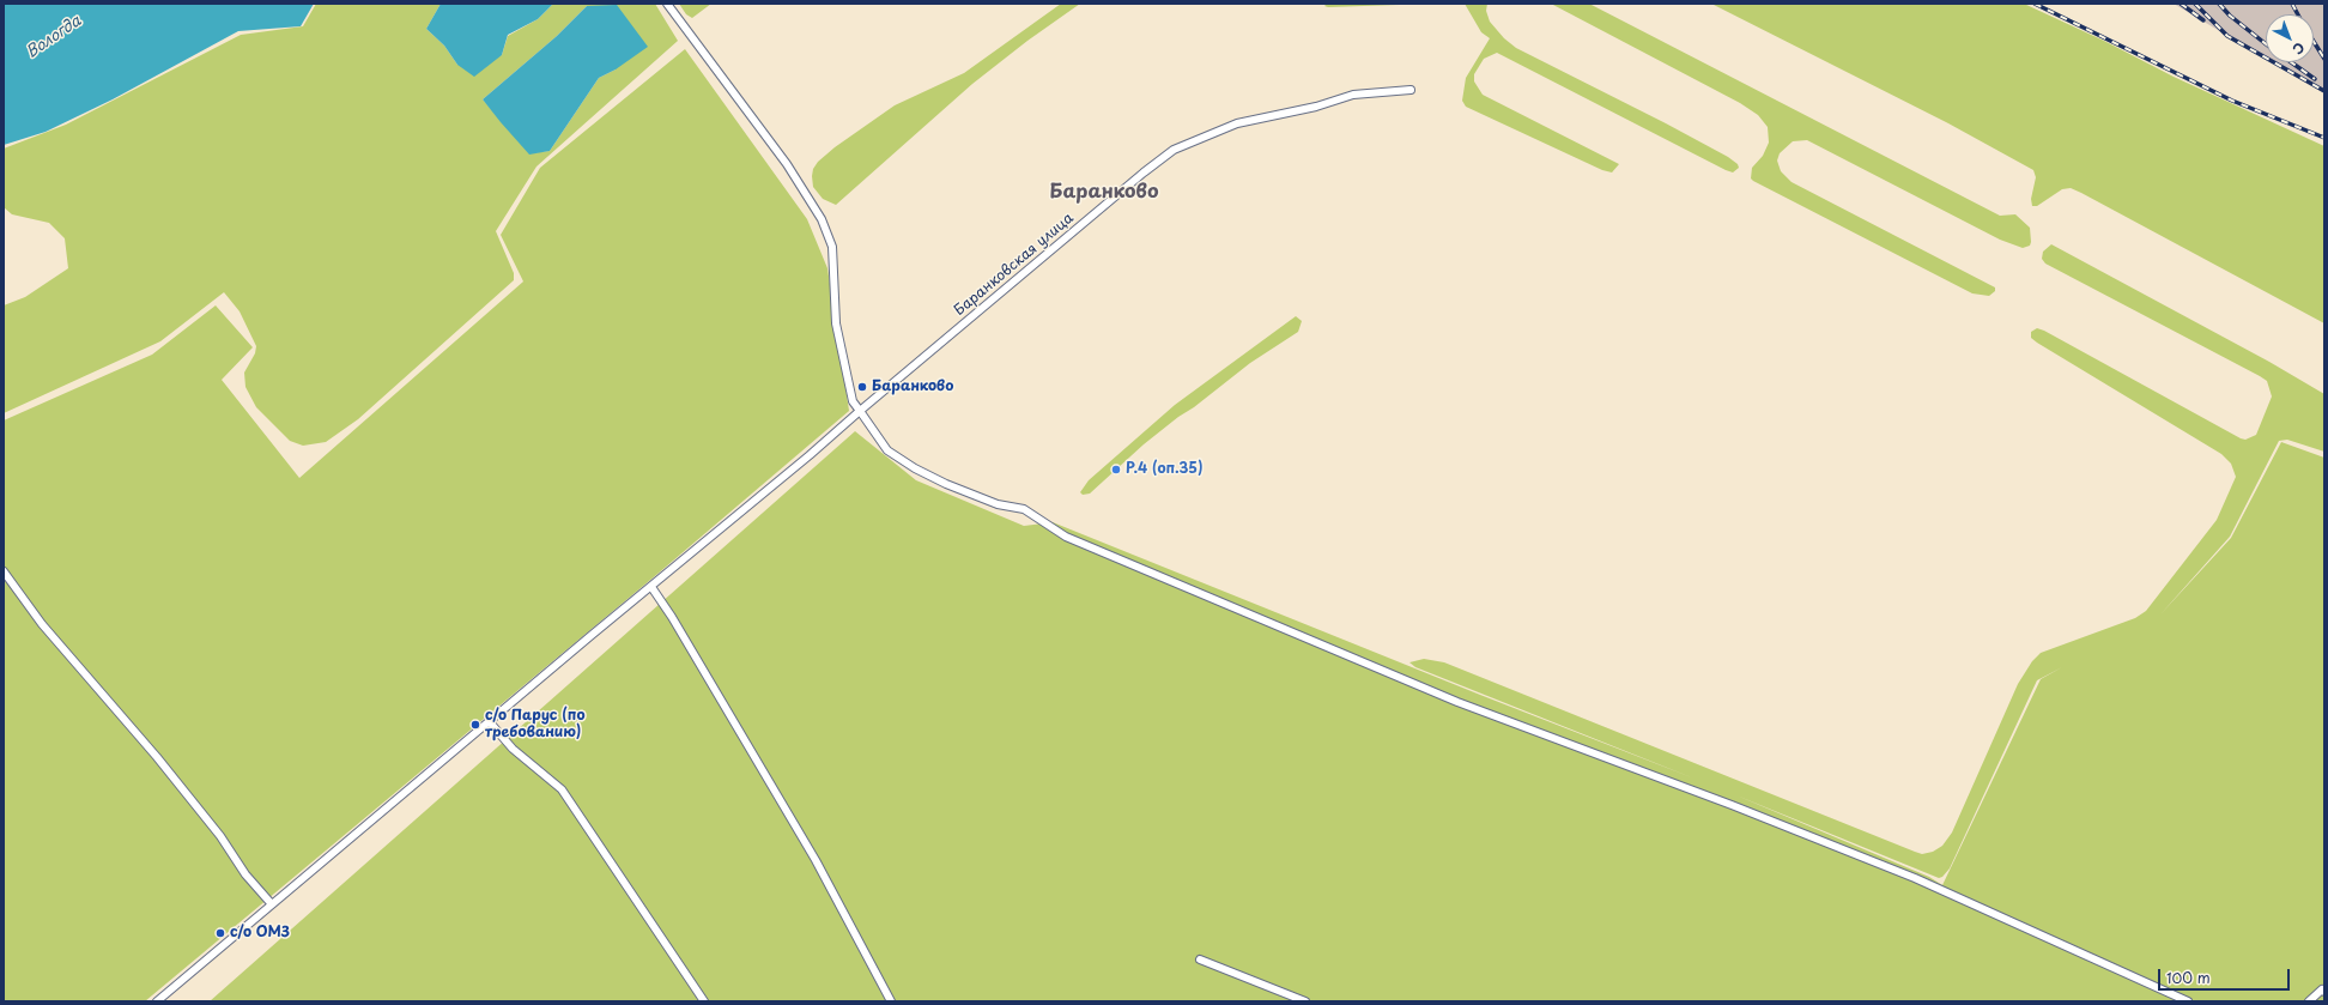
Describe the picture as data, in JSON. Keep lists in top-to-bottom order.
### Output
{
  "streets": {
    "street": ["Баранковская улица"]
  },
  "districts": ["Баранково"],
  "water": ["Вологда"],
  "places": [
    "Баранково",
    "Р.4 (оп.35)",
    "с/о Парус (по требованию)",
    "с/о ОМЗ"
  ],
  "scale_bar": "100 m",
  "north": "bottom right"
}
